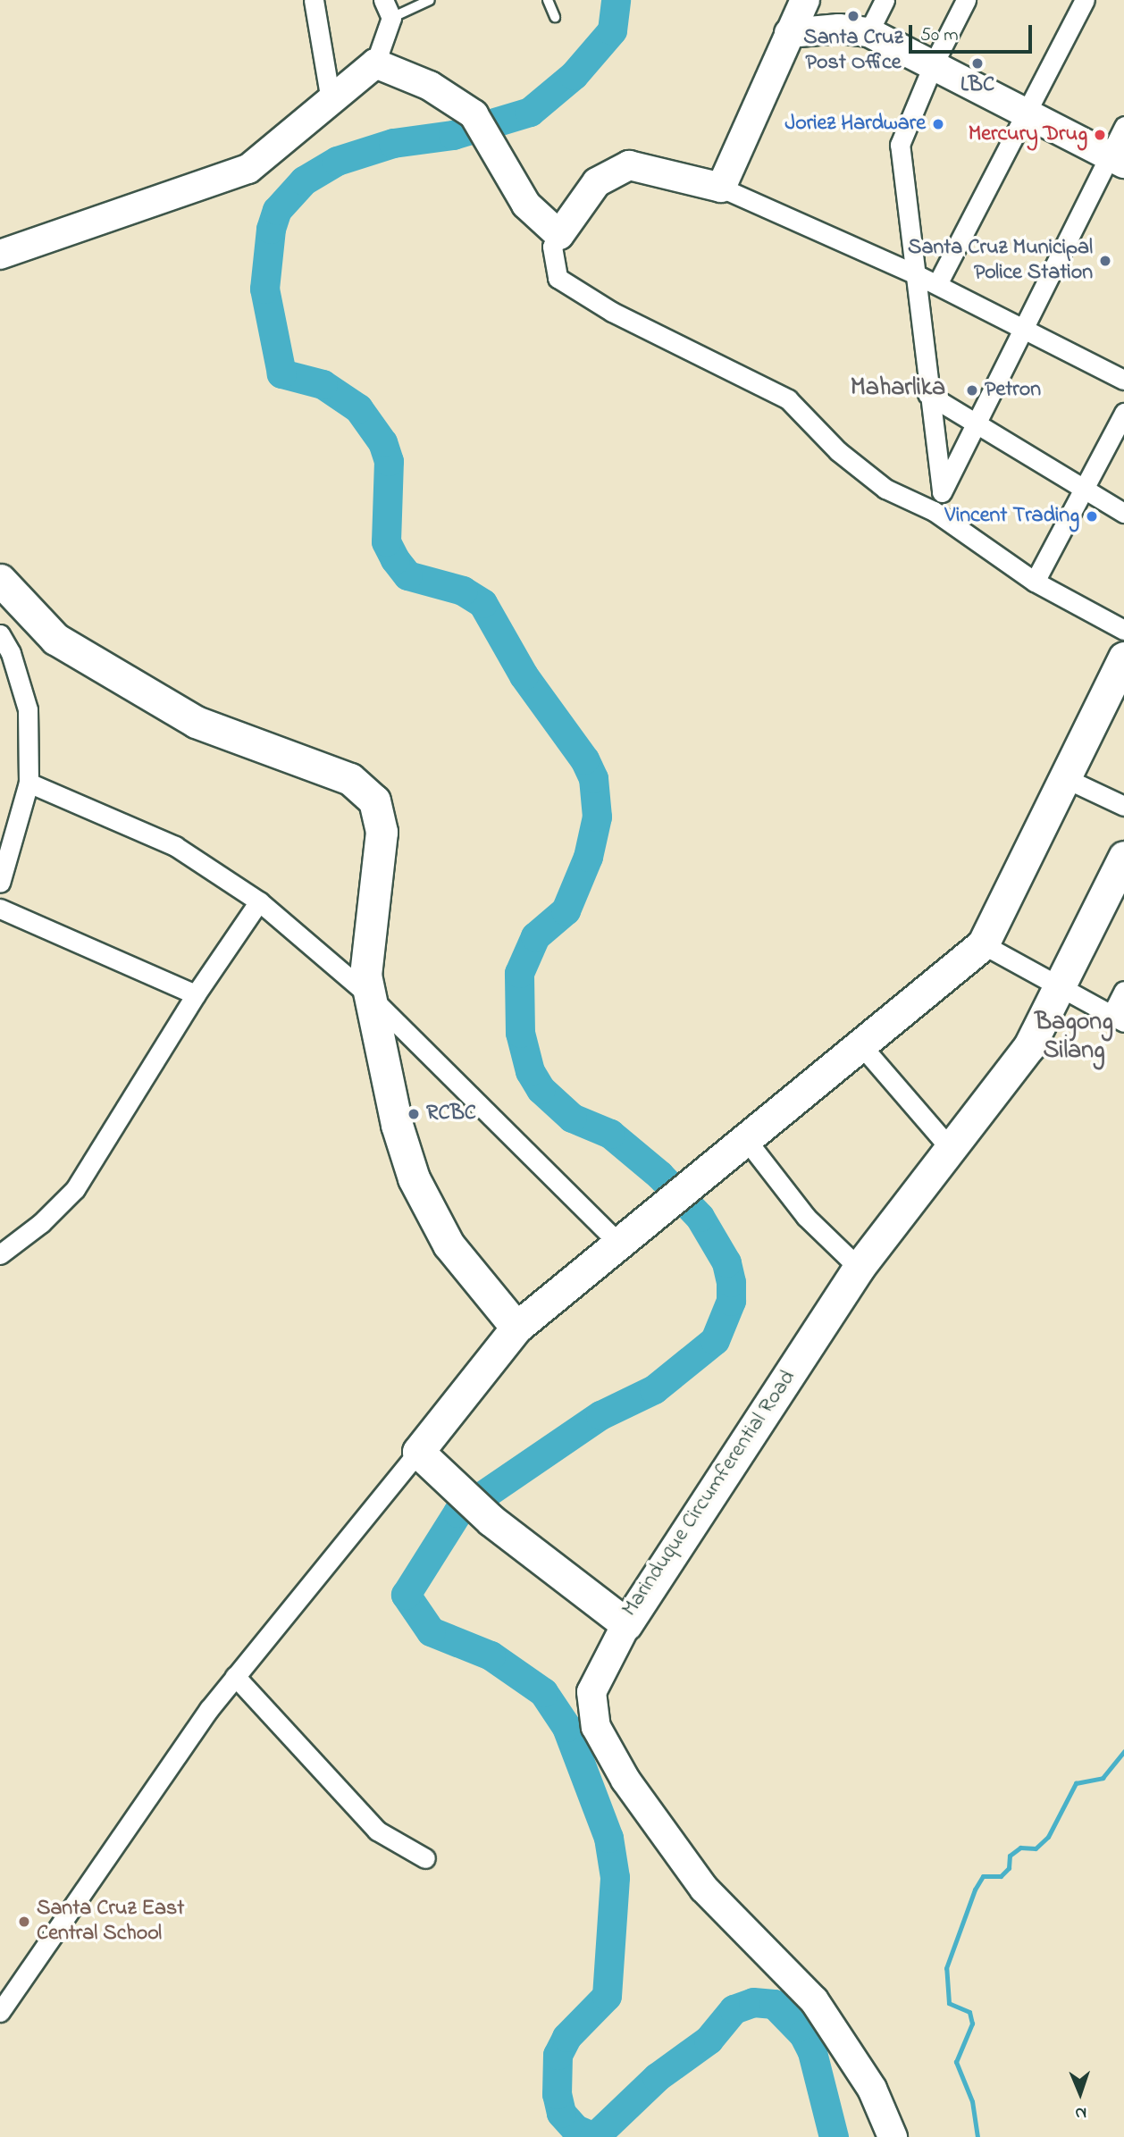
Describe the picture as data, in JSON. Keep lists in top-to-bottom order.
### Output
{
  "streets": {
    "main road": ["Marinduque Circumferential Road"]
  },
  "districts": ["Maharlika", "Bagong Silang"],
  "places": [
    "Santa Cruz Post Office",
    "LBC",
    "Joriez Hardware",
    "Mercury Drug",
    "Santa Cruz Municipal Police Station",
    "Petron",
    "Vincent Trading",
    "RCBC",
    "Santa Cruz East Central School"
  ],
  "scale_bar": "50 m",
  "north": "bottom"
}
